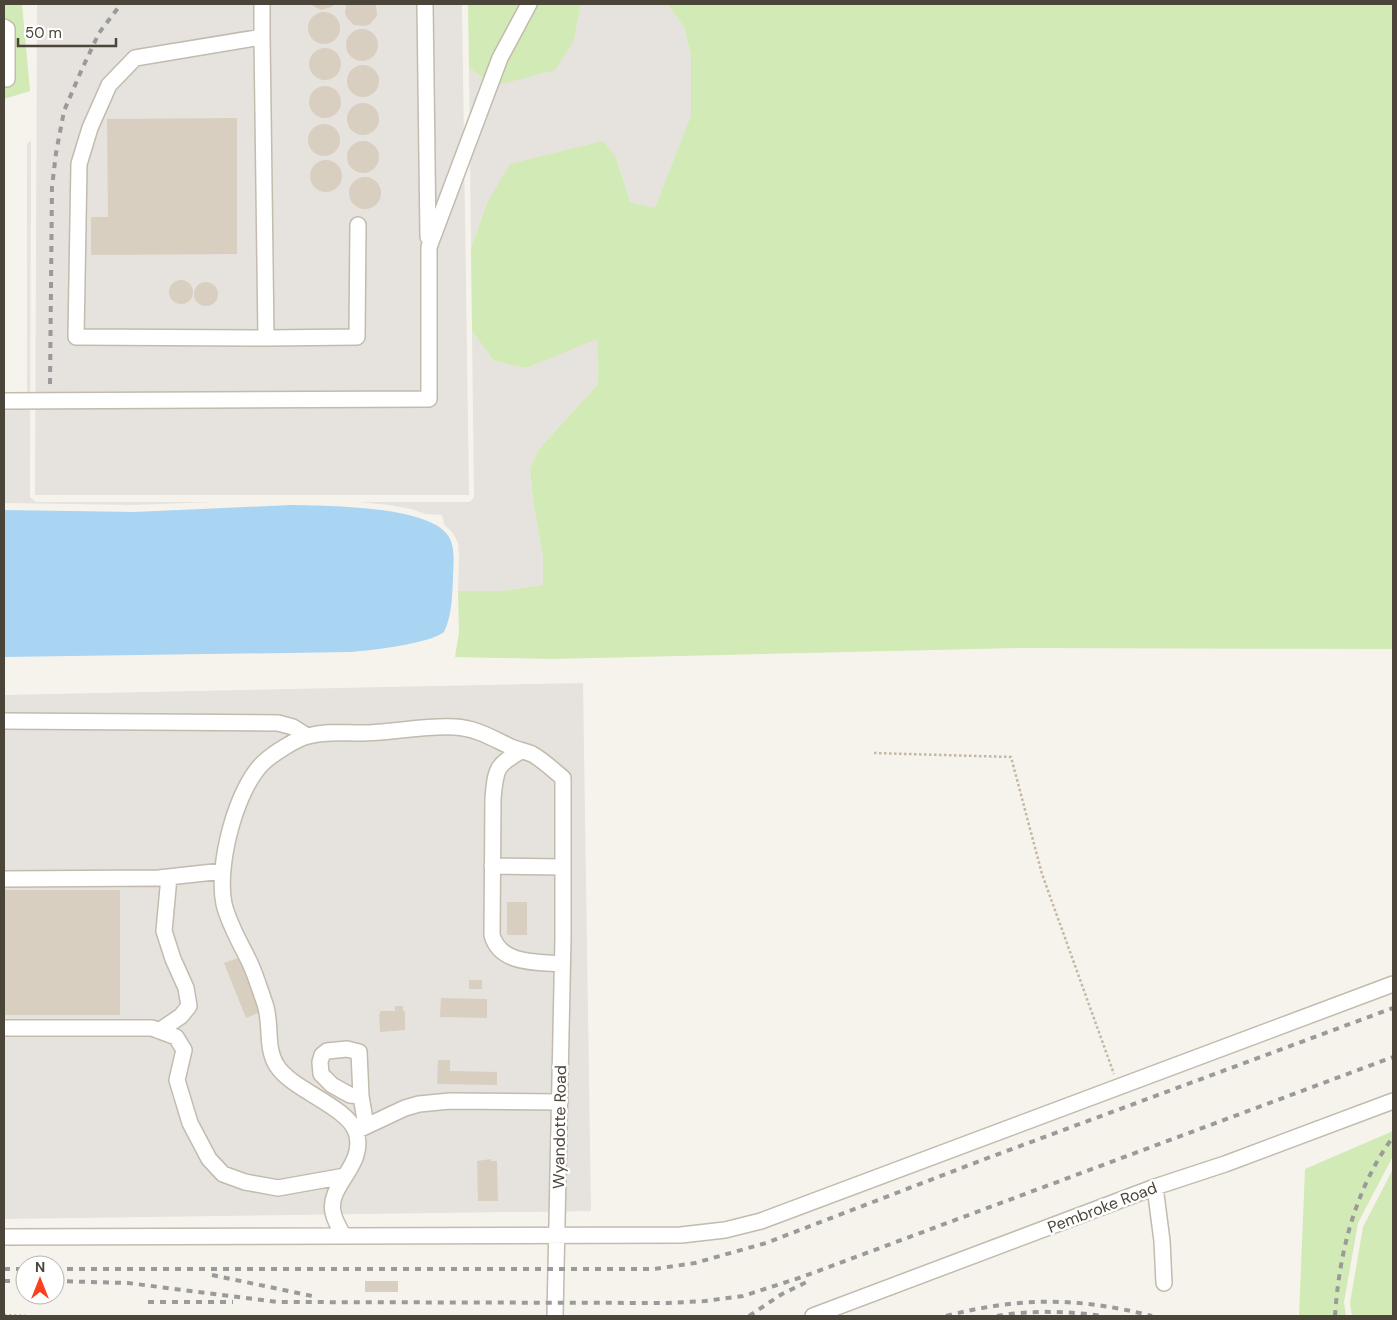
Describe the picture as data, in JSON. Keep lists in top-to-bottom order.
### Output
{
  "streets": {
    "street": ["Wyandotte Road", "Pembroke Road"]
  },
  "scale_bar": "50 m",
  "north": "top"
}
